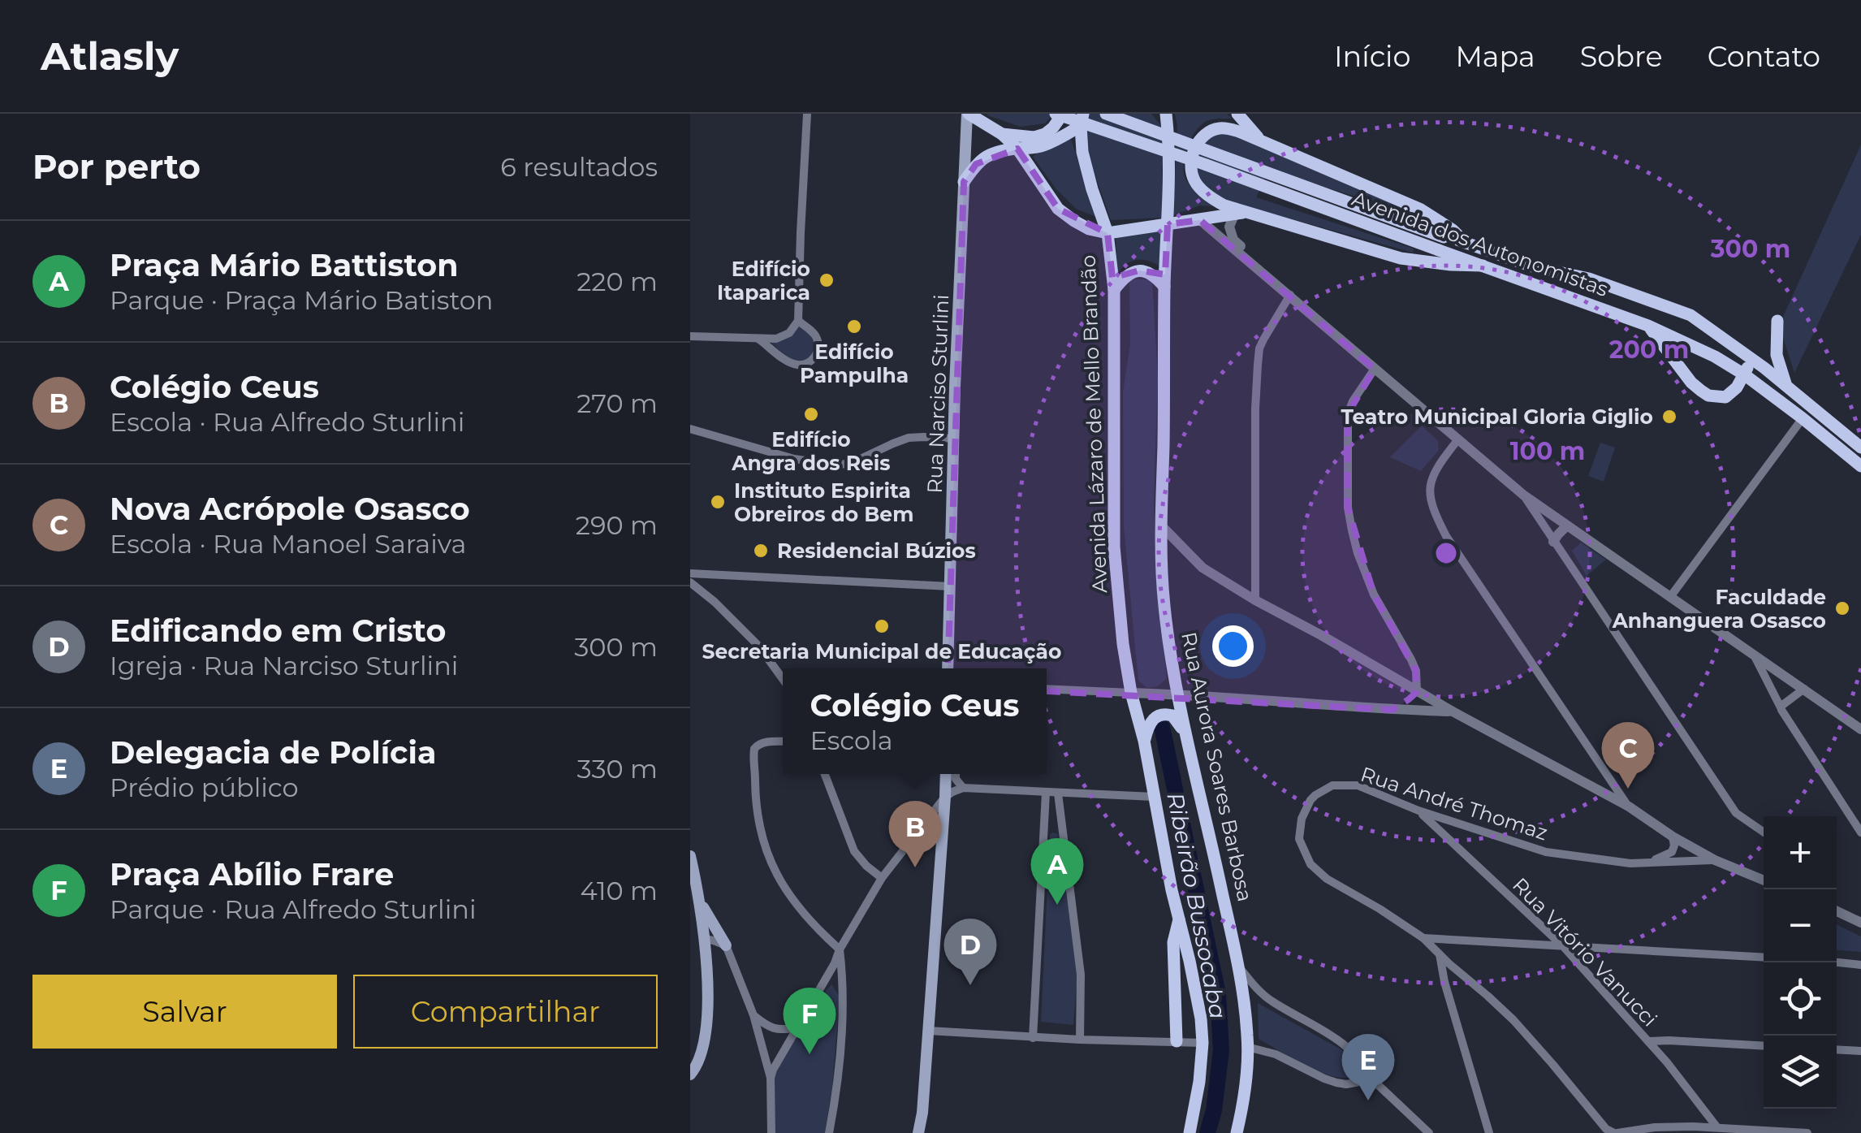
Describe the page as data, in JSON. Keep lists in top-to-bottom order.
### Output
{
  "streets": {
    "main road": [
      "Avenida dos Autonomistas",
      "Rua Narciso Sturlini",
      "Avenida Lázaro de Mello Brandão",
      "Rua Aurora Soares Barbosa"
    ],
    "street": ["Rua André Thomaz", "Rua Vitório Vanucci"]
  },
  "crossings": [
    ["Rua André Thomaz", "Rua Vitório Vanucci"]
  ],
  "water": ["Ribeirão Bussocaba"],
  "places": [
    "Edifício Itaparica",
    "Edifício Pampulha",
    "Edifício Angra dos Reis",
    "Teatro Municipal Gloria Giglio",
    "Instituto Espirita Obreiros do Bem",
    "Residencial Búzios",
    "Faculdade Anhanguera Osasco",
    "Secretaria Municipal de Educação"
  ],
  "page": {
    "header": "Atlasly",
    "nav": [
      "Início",
      "Mapa",
      "Sobre",
      "Contato"
    ],
    "heading": ["Por perto", "6 resultados"],
    "list": [
      {
        "mark": "A",
        "name": "Praça Mário Battiston",
        "note": "Parque · Praça Mário Batiston",
        "value": "220 m"
      },
      {
        "mark": "B",
        "name": "Colégio Ceus",
        "note": "Escola · Rua Alfredo Sturlini",
        "value": "270 m"
      },
      {
        "mark": "C",
        "name": "Nova Acrópole Osasco",
        "note": "Escola · Rua Manoel Saraiva",
        "value": "290 m"
      },
      {
        "mark": "D",
        "name": "Edificando em Cristo",
        "note": "Igreja · Rua Narciso Sturlini",
        "value": "300 m"
      },
      {
        "mark": "E",
        "name": "Delegacia de Polícia",
        "note": "Prédio público",
        "value": "330 m"
      },
      {
        "mark": "F",
        "name": "Praça Abílio Frare",
        "note": "Parque · Rua Alfredo Sturlini",
        "value": "410 m"
      }
    ],
    "popup": ["Colégio Ceus", "Escola"],
    "pins": [
      "C",
      "B",
      "A",
      "D",
      "F",
      "E"
    ],
    "map_buttons": ["+", "−"],
    "buttons": ["Salvar", "Compartilhar"]
  },
  "rings": ["300 m", "200 m", "100 m"]
}
